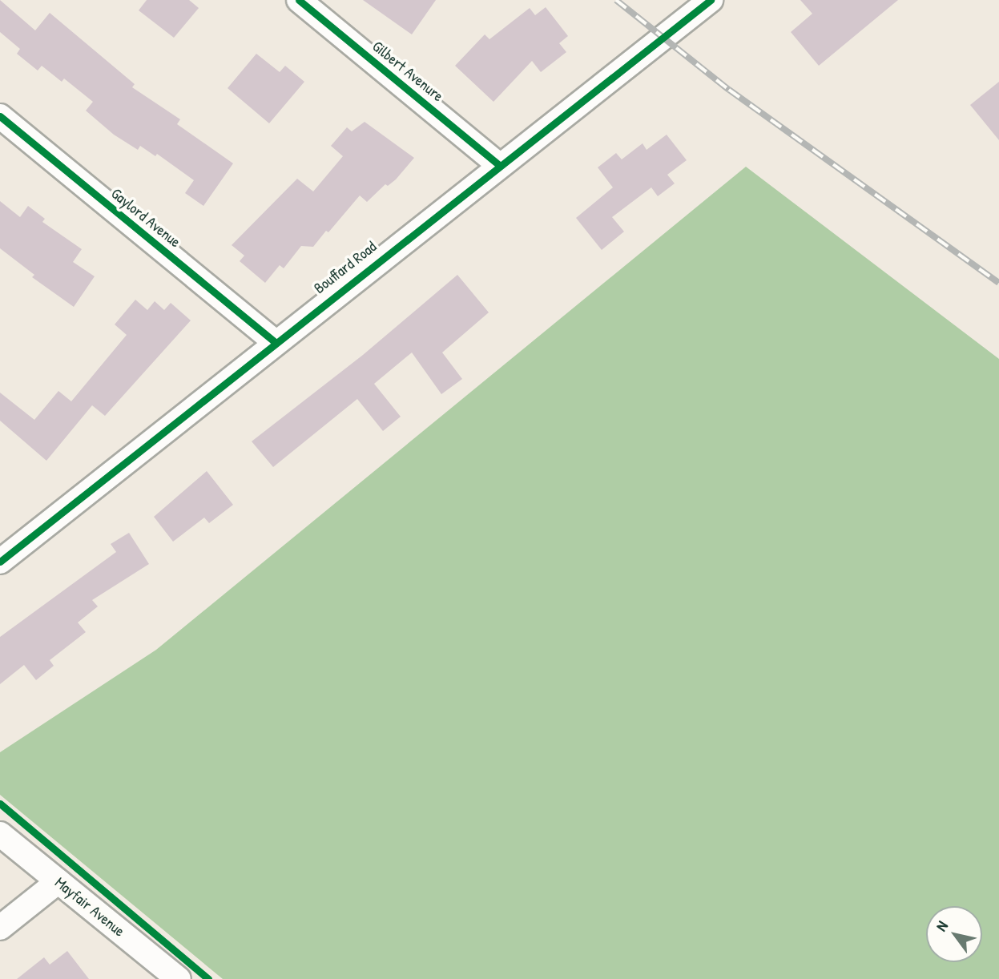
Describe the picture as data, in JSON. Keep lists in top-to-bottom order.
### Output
{
  "streets": {
    "street": [
      "Gilbert Avenure",
      "Gaylord Avenue",
      "Bouffard Road",
      "Mayfair Avenue"
    ]
  },
  "crossings": [
    ["Gilbert Avenure", "Bouffard Road"],
    ["Gaylord Avenue", "Bouffard Road"]
  ],
  "north": "top left"
}
